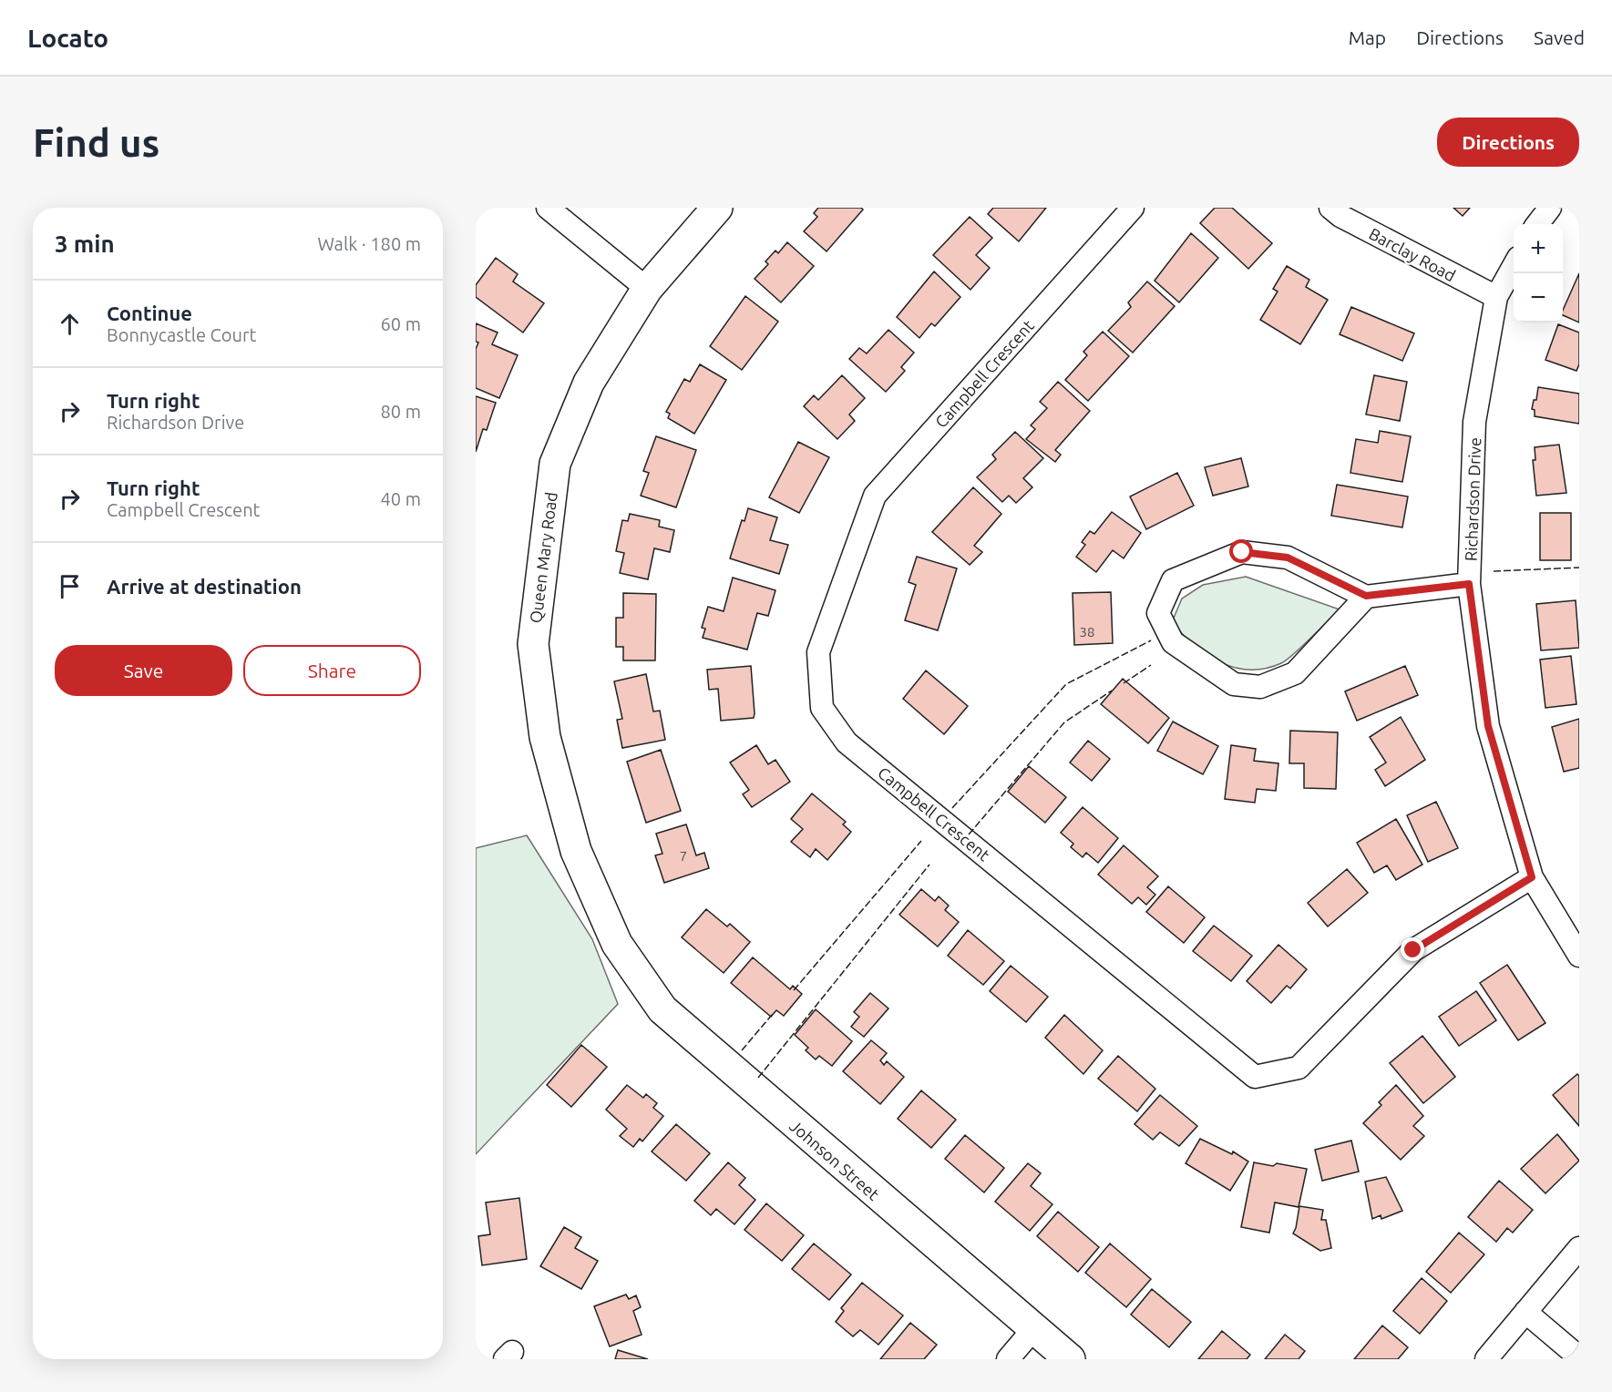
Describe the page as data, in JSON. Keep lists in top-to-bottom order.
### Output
{
  "streets": {
    "street": [
      "Barclay Road",
      "Campbell Crescent",
      "Richardson Drive",
      "Queen Mary Road",
      "Johnson Street"
    ]
  },
  "crossings": [
    ["Barclay Road", "Richardson Drive"],
    ["Campbell Crescent", "Richardson Drive"],
    ["Queen Mary Road", "Johnson Street"]
  ],
  "house_numbers": ["38", "7"],
  "page": {
    "header": "Locato",
    "nav": ["Map", "Directions", "Saved"],
    "buttons": [
      "Directions",
      ["Save", "Share"]
    ],
    "title": "Find us",
    "heading": ["3 min", "Walk · 180 m"],
    "map_buttons": ["+", "−"],
    "list": [
      ["Continue", "Bonnycastle Court", "60 m"],
      ["Turn right", "Richardson Drive", "80 m"],
      ["Turn right", "Campbell Crescent", "40 m"],
      "Arrive at destination"
    ]
  }
}
